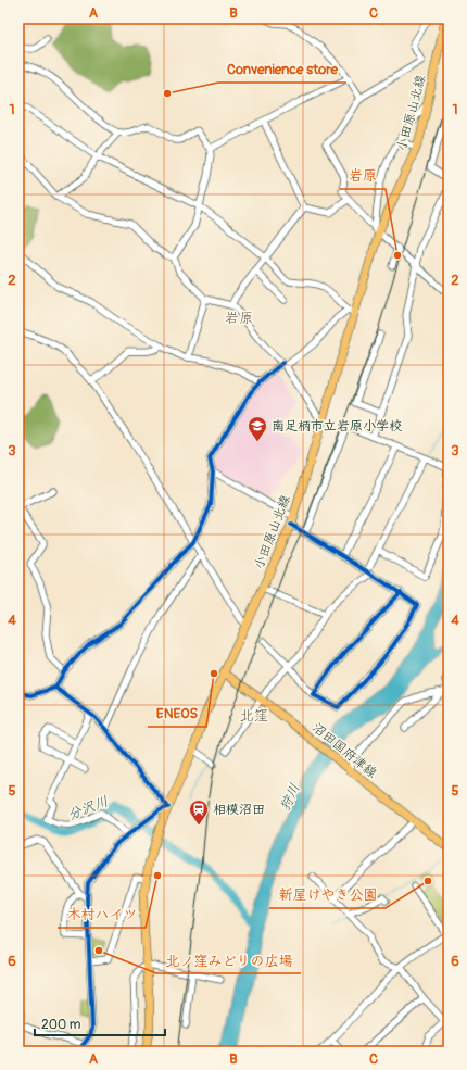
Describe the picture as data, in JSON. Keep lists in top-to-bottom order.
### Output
{
  "streets": {
    "main road": ["小田原山北線", "沼田国府津線"]
  },
  "crossings": [
    ["小田原山北線", "沼田国府津線"]
  ],
  "districts": ["岩原", "北窪"],
  "water": ["狩川", "分沢川"],
  "places": {
    "other": [
      "Convenience store",
      "岩原",
      "ENEOS",
      "木村ハイツ",
      "新屋けやき公園",
      "北ノ窪みどりの広場"
    ],
    "school or university": ["南足柄市立岩原小学校"],
    "station": ["相模沼田"]
  },
  "scale_bar": "200 m",
  "grid": {
    "columns": ["A", "B", "C"],
    "rows": [
      "1",
      "2",
      "3",
      "4",
      "5",
      "6"
    ]
  }
}
